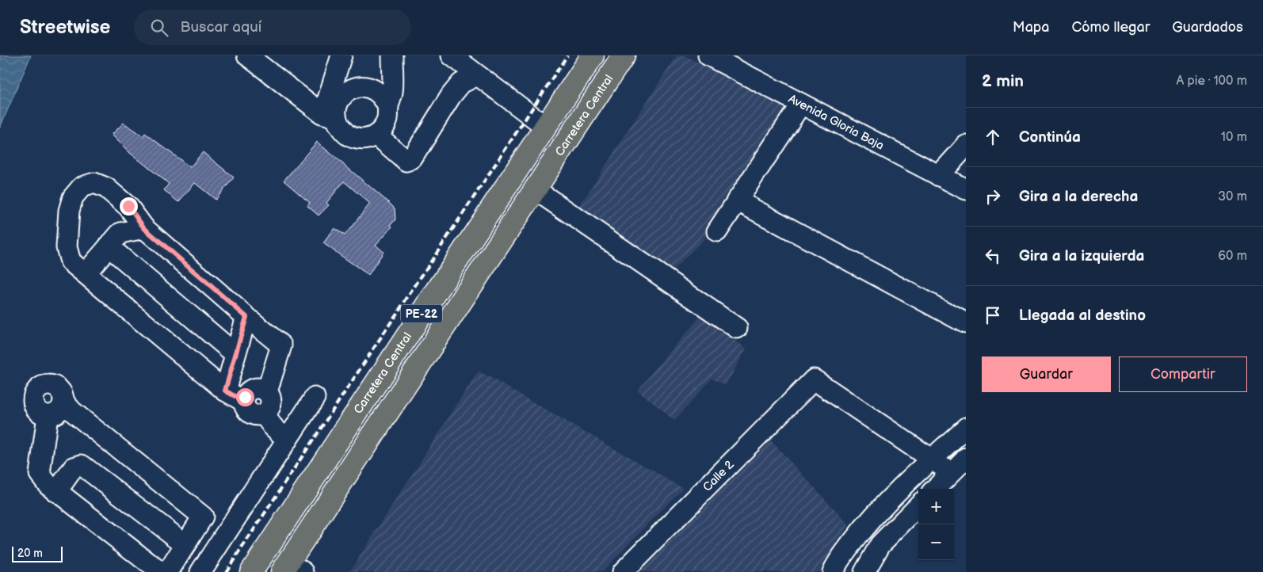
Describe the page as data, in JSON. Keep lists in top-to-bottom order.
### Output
{
  "streets": {
    "highway": ["Carretera Central", "PE-22"],
    "street": ["Avenida Gloria Baja", "Calle 2"]
  },
  "scale_bar": "20 m",
  "page": {
    "header": "Streetwise",
    "search": "Buscar aquí",
    "nav": ["Mapa", "Cómo llegar", "Guardados"],
    "heading": ["2 min", "A pie · 100 m"],
    "list": [
      ["Continúa", "10 m"],
      ["Gira a la derecha", "30 m"],
      ["Gira a la izquierda", "60 m"],
      "Llegada al destino"
    ],
    "buttons": ["Guardar", "Compartir"],
    "map_buttons": ["+", "−"],
    "scale": "20 m"
  }
}
